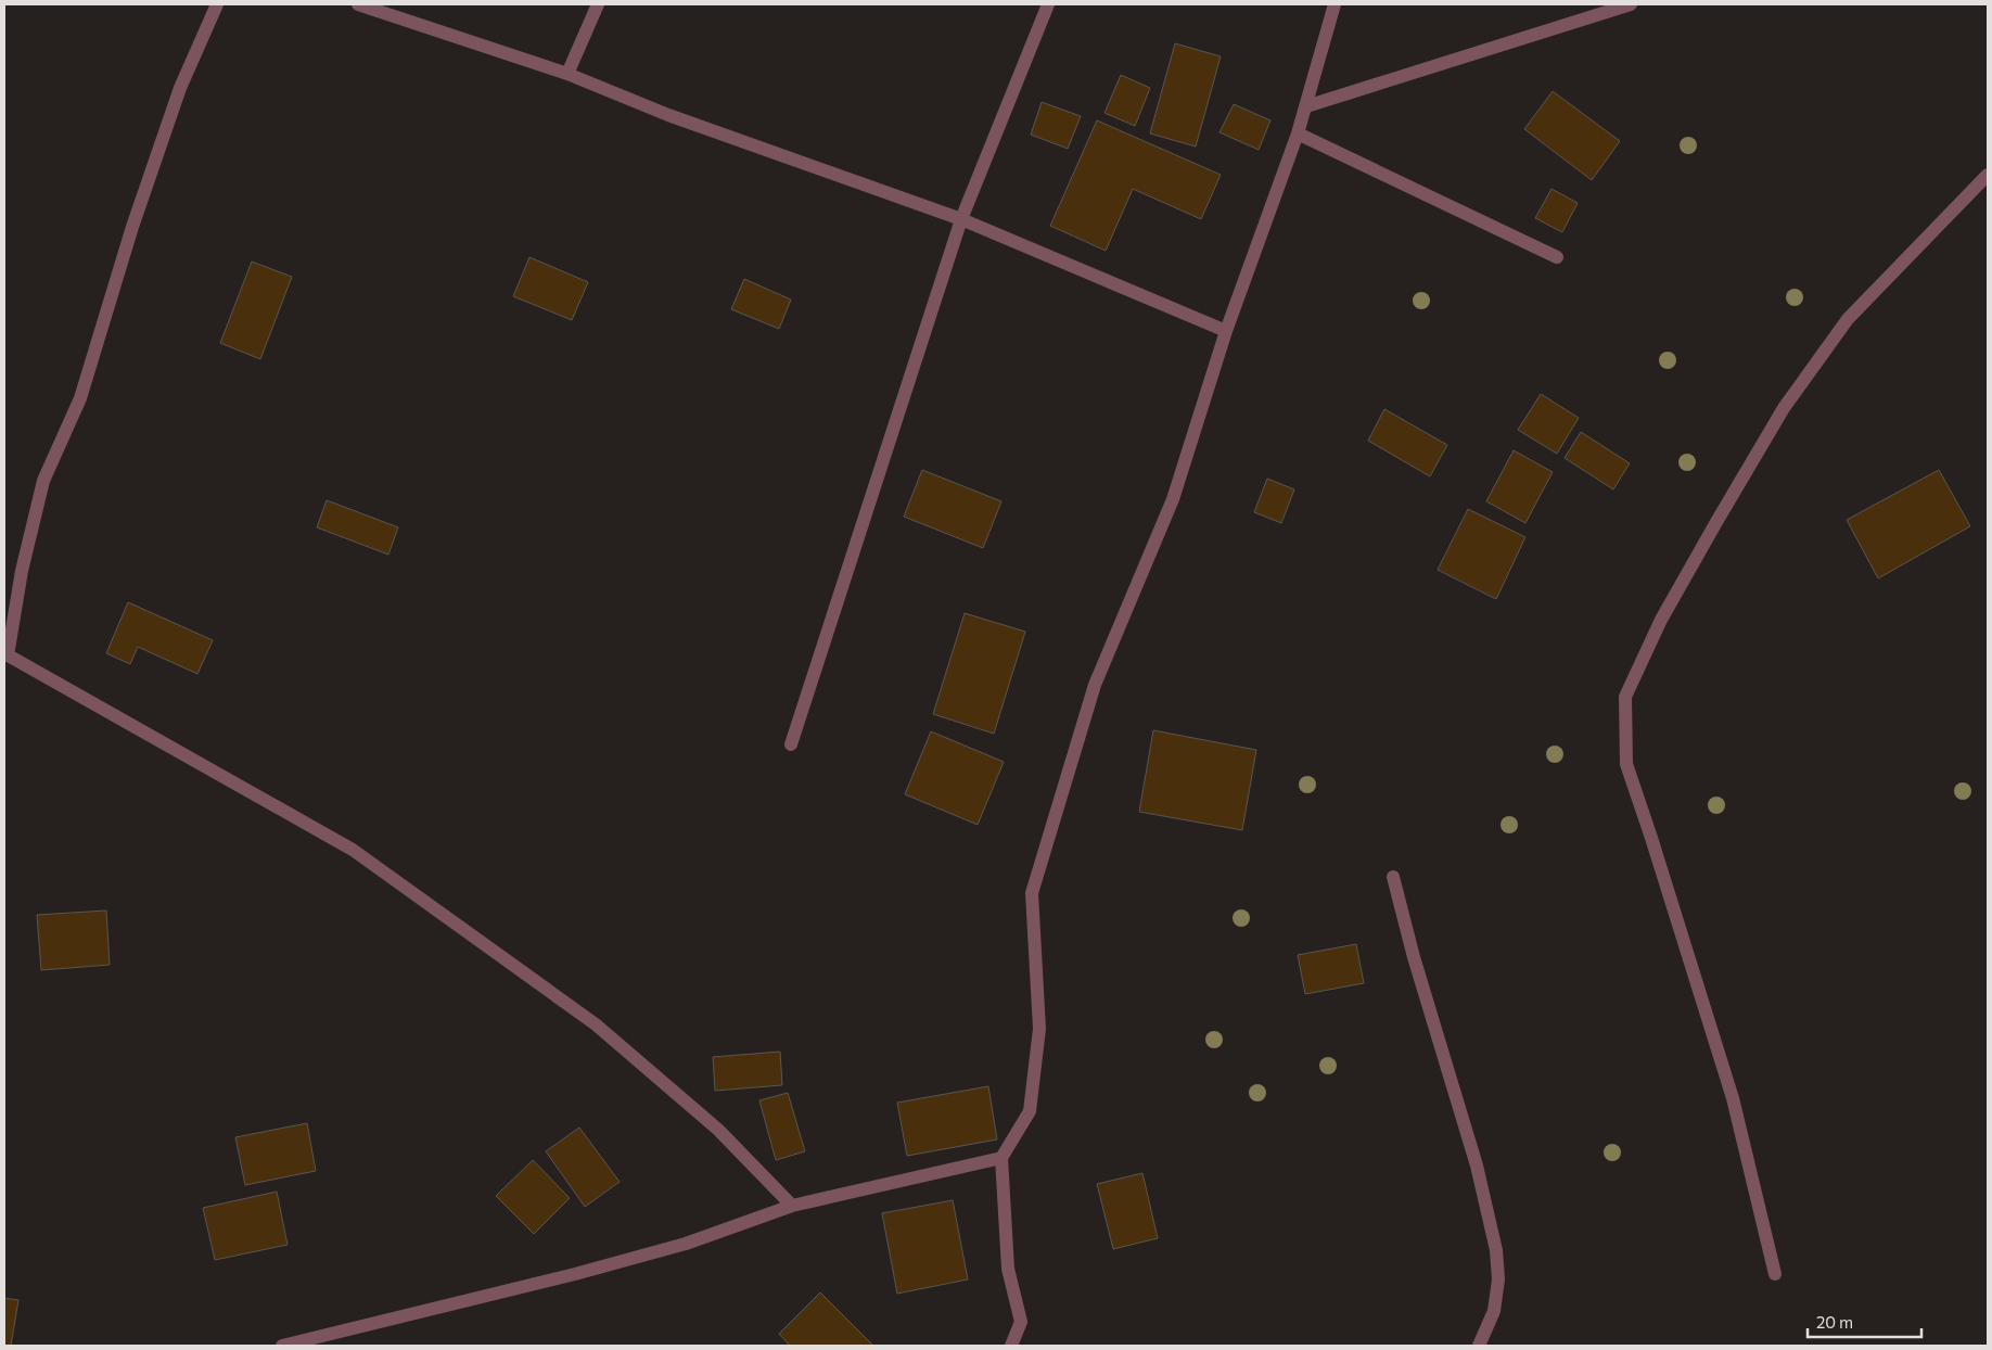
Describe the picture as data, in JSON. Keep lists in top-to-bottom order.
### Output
{
  "scale_bar": "20 m"
}
